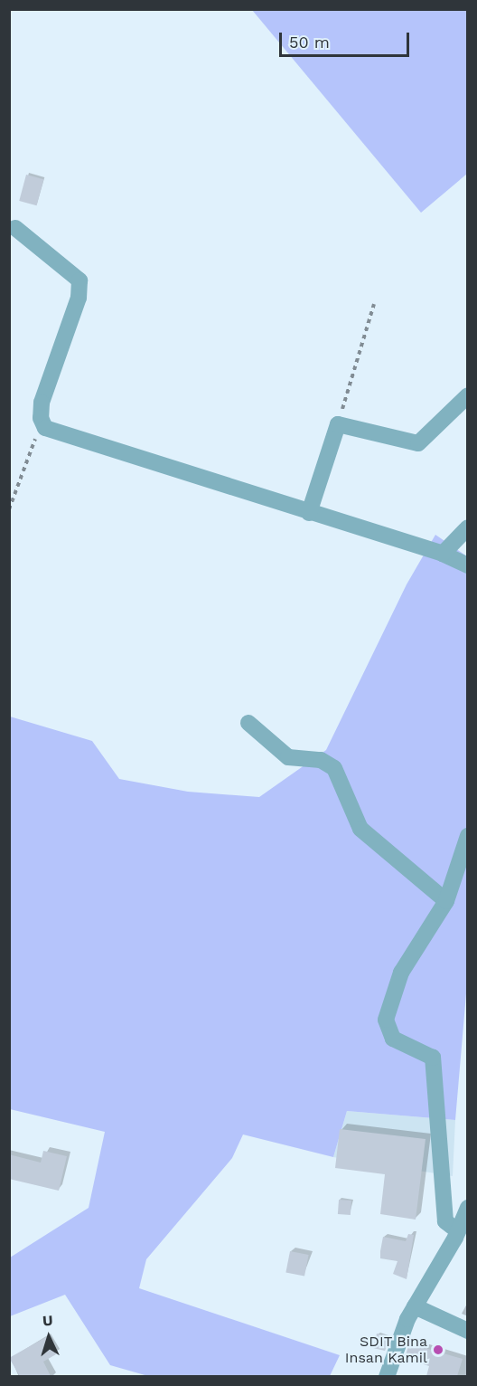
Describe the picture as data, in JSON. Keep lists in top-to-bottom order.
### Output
{
  "places": ["SDIT Bina Insan Kamil"],
  "scale_bar": "50 m",
  "north": "top"
}
